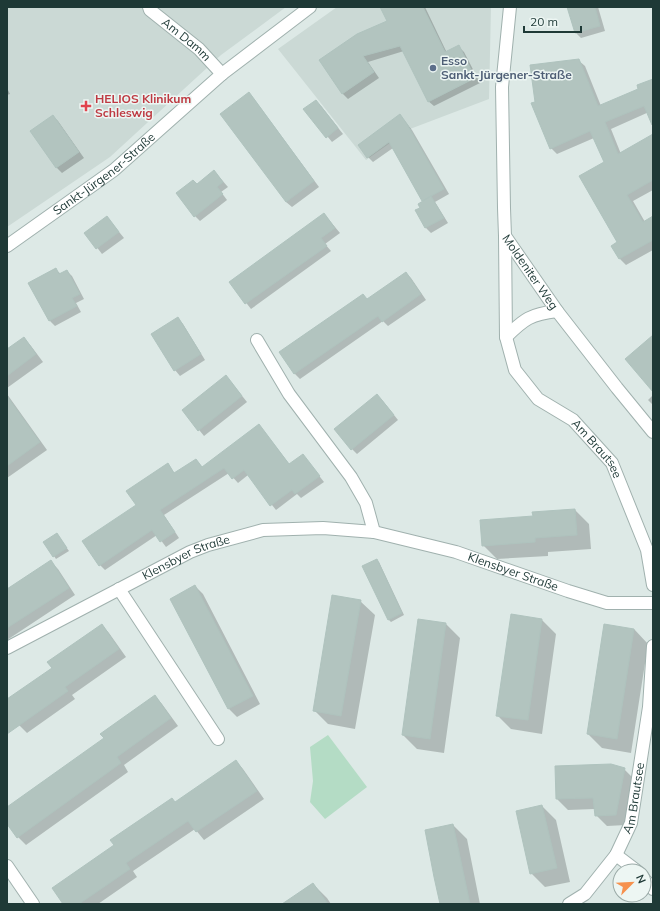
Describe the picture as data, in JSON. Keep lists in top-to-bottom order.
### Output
{
  "streets": {
    "street": [
      "Am Damm",
      "Sankt-Jürgener-Straße",
      "Moldeniter Weg",
      "Am Brautsee",
      "Klensbyer Straße"
    ]
  },
  "crossings": [
    ["Am Damm", "Sankt-Jürgener-Straße"],
    ["Moldeniter Weg", "Am Brautsee"]
  ],
  "places": {
    "other": ["Esso Sankt-Jürgener-Straße"],
    "health": ["HELIOS Klinikum Schleswig"]
  },
  "scale_bar": "20 m",
  "north": "top right"
}
